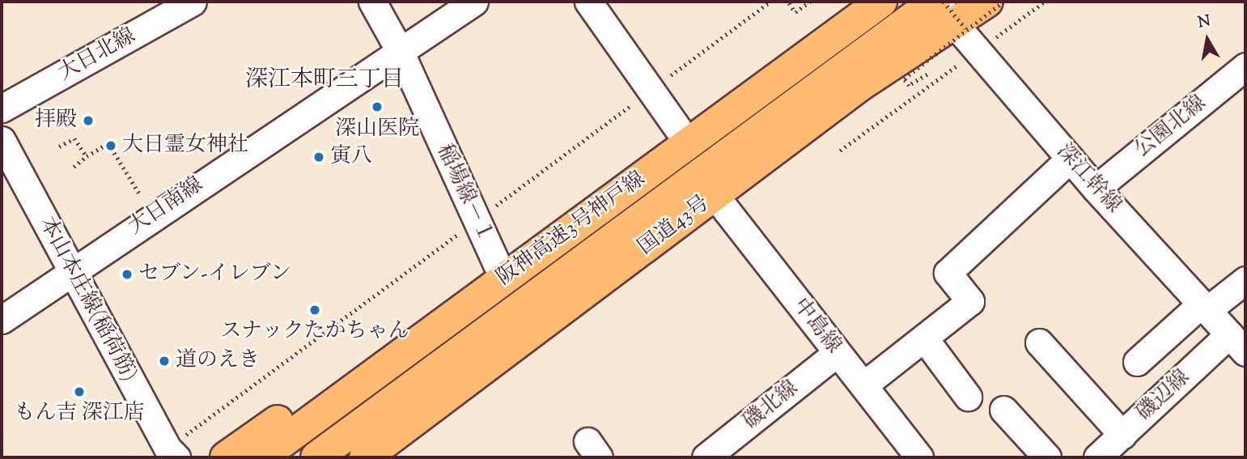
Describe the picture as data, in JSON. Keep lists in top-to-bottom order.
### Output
{
  "streets": {
    "highway": ["国道43号", "阪神高速3号神戸線"],
    "street": [
      "大日北線",
      "公園北線",
      "深江幹線",
      "稲場線－１",
      "大日南線",
      "本山本庄線(稲荷筋)",
      "中島線",
      "磯辺線",
      "磯北線"
    ]
  },
  "crossings": [
    ["公園北線", "深江幹線"],
    ["深江幹線", "国道43号"],
    ["深江幹線", "阪神高速3号神戸線"],
    ["深江幹線", "磯辺線"],
    ["稲場線－１", "大日南線"],
    ["大日南線", "本山本庄線(稲荷筋)"],
    ["国道43号", "中島線"],
    ["中島線", "磯北線"]
  ],
  "districts": ["深江本町三丁目"],
  "places": [
    "深山医院",
    "拝殿",
    "大日霊女神社",
    "寅八",
    "セブン-イレブン",
    "スナックたかちゃん",
    "道のえき",
    "もん吉 深江店"
  ],
  "north": "top"
}
